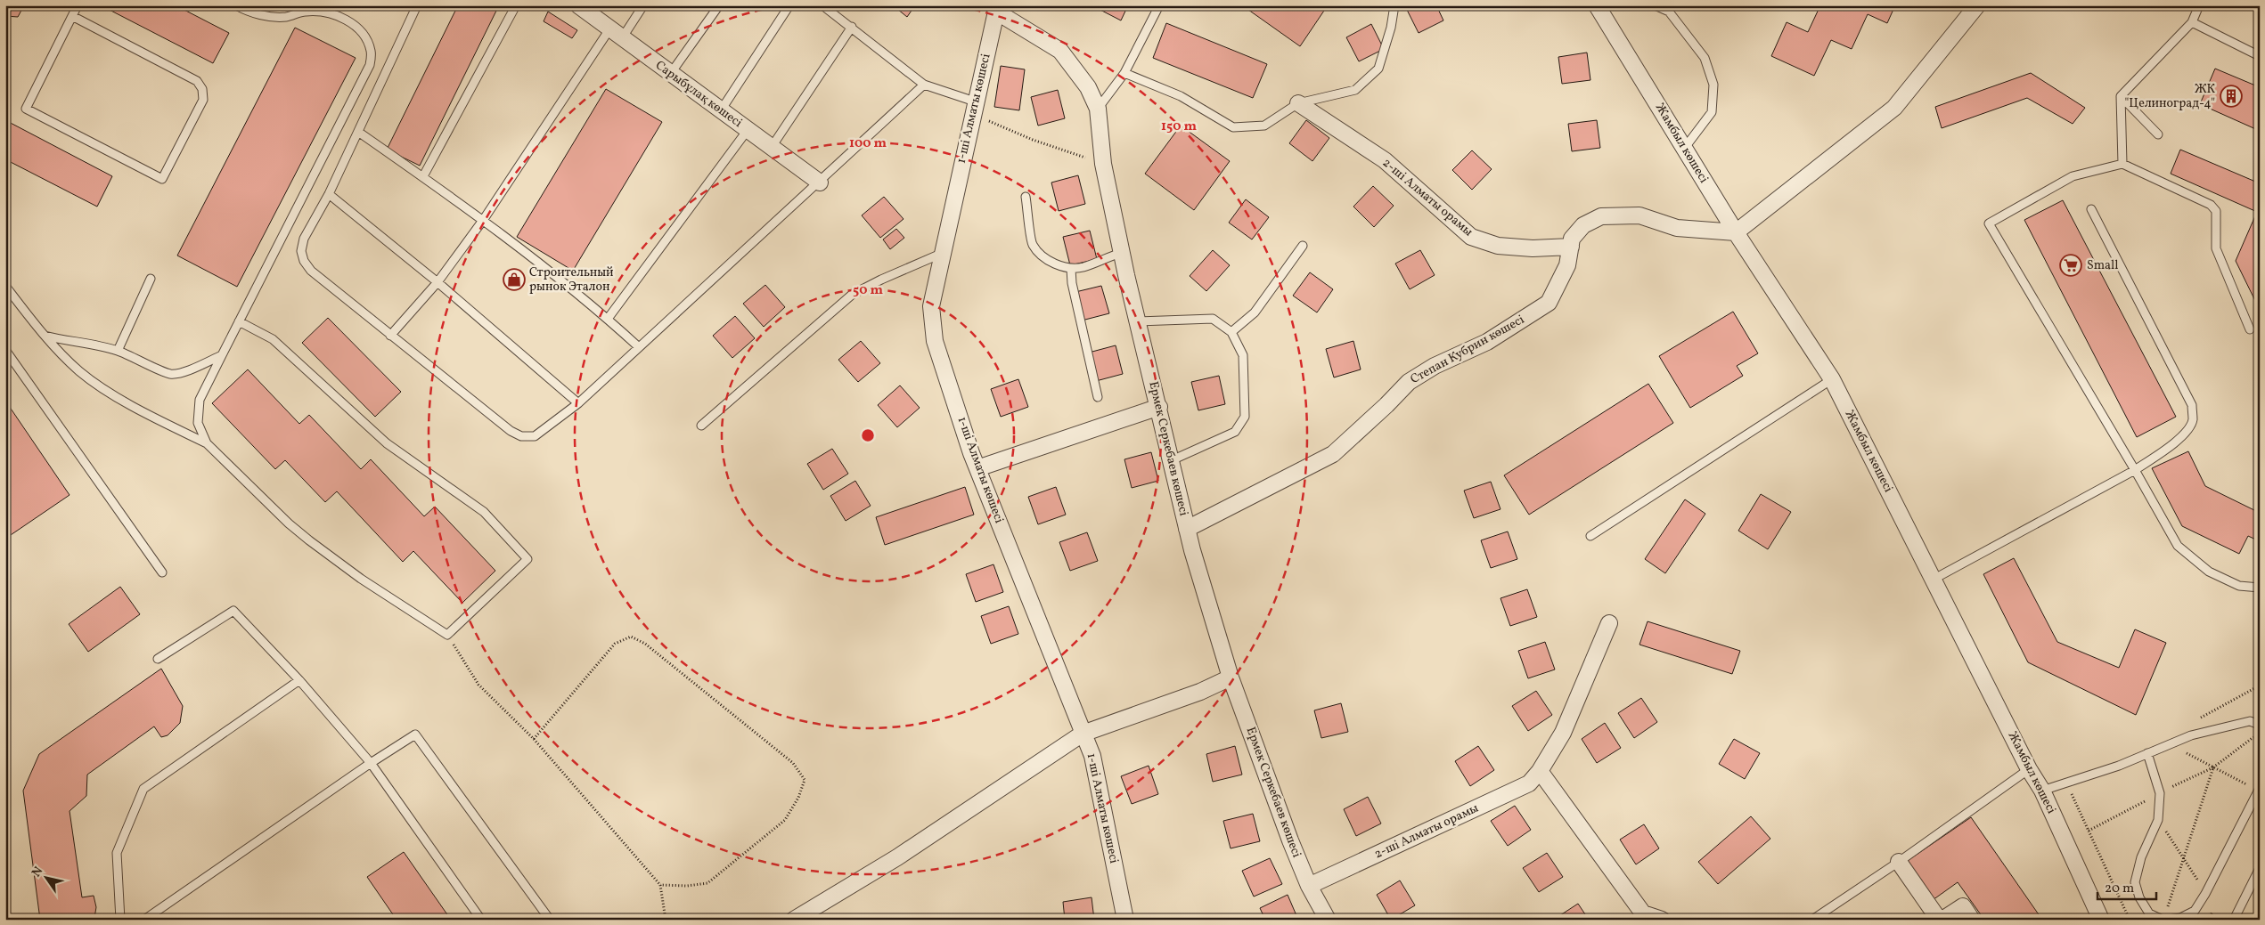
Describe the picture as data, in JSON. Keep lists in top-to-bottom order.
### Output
{
  "streets": {
    "street": [
      "Сарыбұлақ көшесі",
      "1-ші Алматы көшесі",
      "Жамбыл көшесі",
      "2-ші Алматы орамы",
      "Степан Кубрин көшесі",
      "Ермек Серкебаев көшесі"
    ]
  },
  "crossings": [
    ["1-ші Алматы көшесі", "Ермек Серкебаев көшесі"],
    ["Жамбыл көшесі", "Степан Кубрин көшесі"],
    ["2-ші Алматы орамы", "Степан Кубрин көшесі"],
    ["2-ші Алматы орамы", "Ермек Серкебаев көшесі"],
    ["Степан Кубрин көшесі", "Ермек Серкебаев көшесі"]
  ],
  "places": {
    "building": ["ЖК \"Целиноград-4\""],
    "supermarket": ["Small"],
    "shop": ["Строительный рынок Эталон"]
  },
  "scale_bar": "20 m",
  "north": "top left",
  "rings": ["150 m", "100 m", "50 m"]
}
